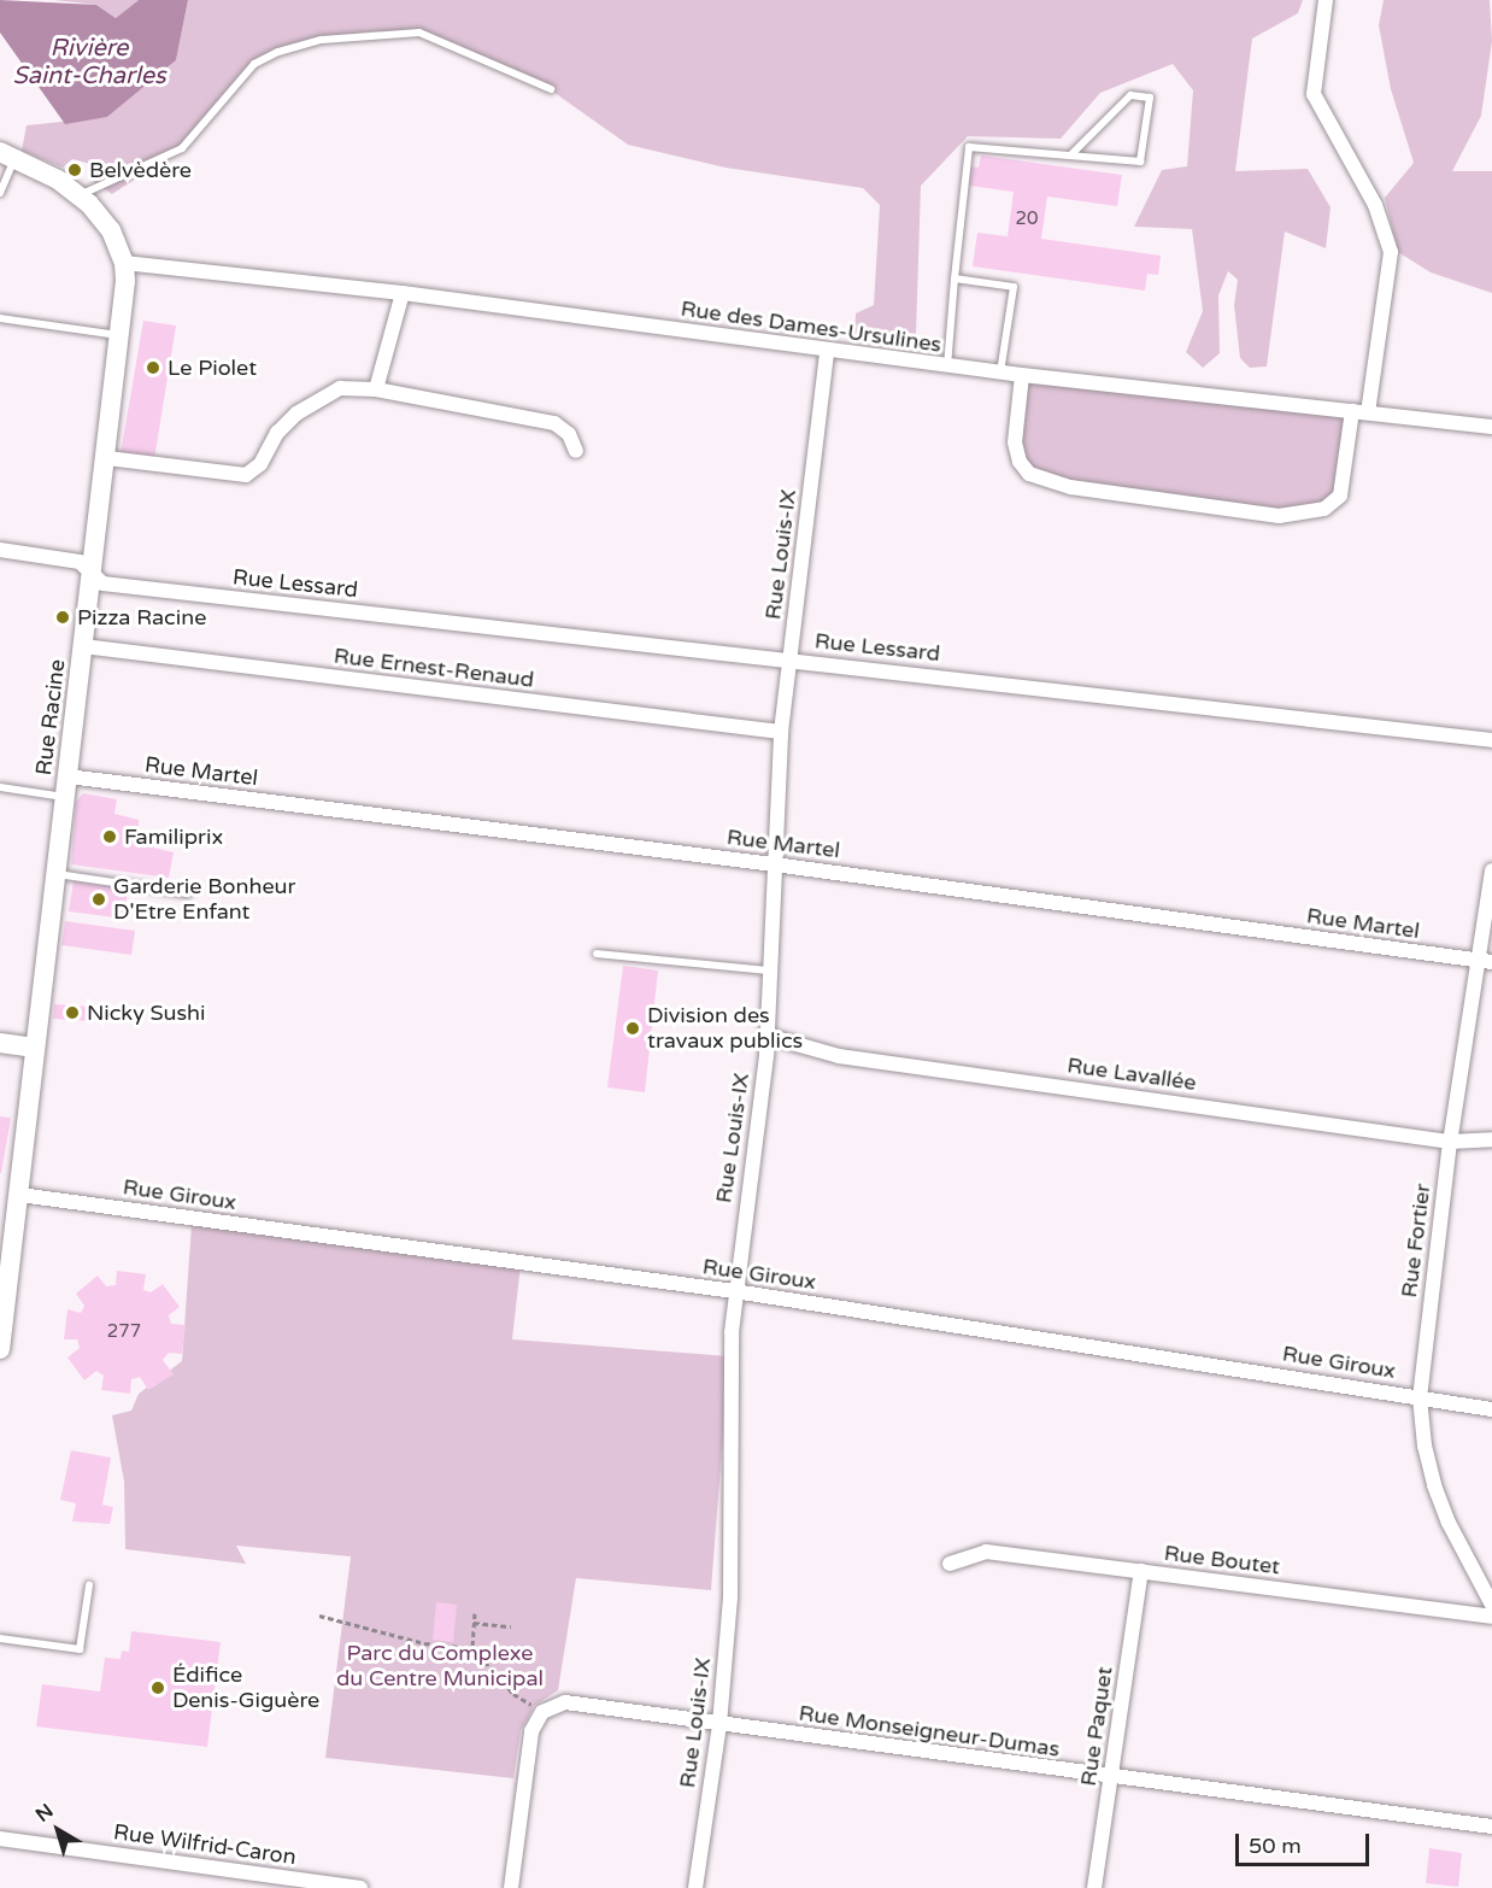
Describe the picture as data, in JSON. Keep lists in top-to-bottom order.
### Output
{
  "streets": {
    "main road": ["Rue Racine"],
    "street": [
      "Rue des Dames-Ursulines",
      "Rue Louis-IX",
      "Rue Lessard",
      "Rue Ernest-Renaud",
      "Rue Martel",
      "Rue Lavallée",
      "Rue Giroux",
      "Rue Fortier",
      "Rue Boutet",
      "Rue Paquet",
      "Rue Monseigneur-Dumas",
      "Rue Wilfrid-Caron"
    ]
  },
  "crossings": [
    ["Rue des Dames-Ursulines", "Rue Louis-IX"],
    ["Rue des Dames-Ursulines", "Rue Racine"],
    ["Rue Louis-IX", "Rue Lessard"],
    ["Rue Louis-IX", "Rue Ernest-Renaud"],
    ["Rue Louis-IX", "Rue Martel"],
    ["Rue Louis-IX", "Rue Lavallée"],
    ["Rue Louis-IX", "Rue Giroux"],
    ["Rue Louis-IX", "Rue Monseigneur-Dumas"],
    ["Rue Lessard", "Rue Racine"],
    ["Rue Ernest-Renaud", "Rue Racine"],
    ["Rue Racine", "Rue Martel"],
    ["Rue Racine", "Rue Giroux"],
    ["Rue Martel", "Rue Fortier"],
    ["Rue Lavallée", "Rue Fortier"],
    ["Rue Giroux", "Rue Fortier"],
    ["Rue Boutet", "Rue Paquet"],
    ["Rue Paquet", "Rue Monseigneur-Dumas"]
  ],
  "water": ["Rivière Saint-Charles"],
  "parks": ["Parc du Complexe du Centre Municipal"],
  "places": [
    "Belvèdère",
    "Le Piolet",
    "Pizza Racine",
    "Familiprix",
    "Garderie Bonheur D'Etre Enfant",
    "Nicky Sushi",
    "Division des travaux publics",
    "Édifice Denis-Giguère"
  ],
  "house_numbers": ["20", "277"],
  "scale_bar": "50 m",
  "north": "top left"
}
